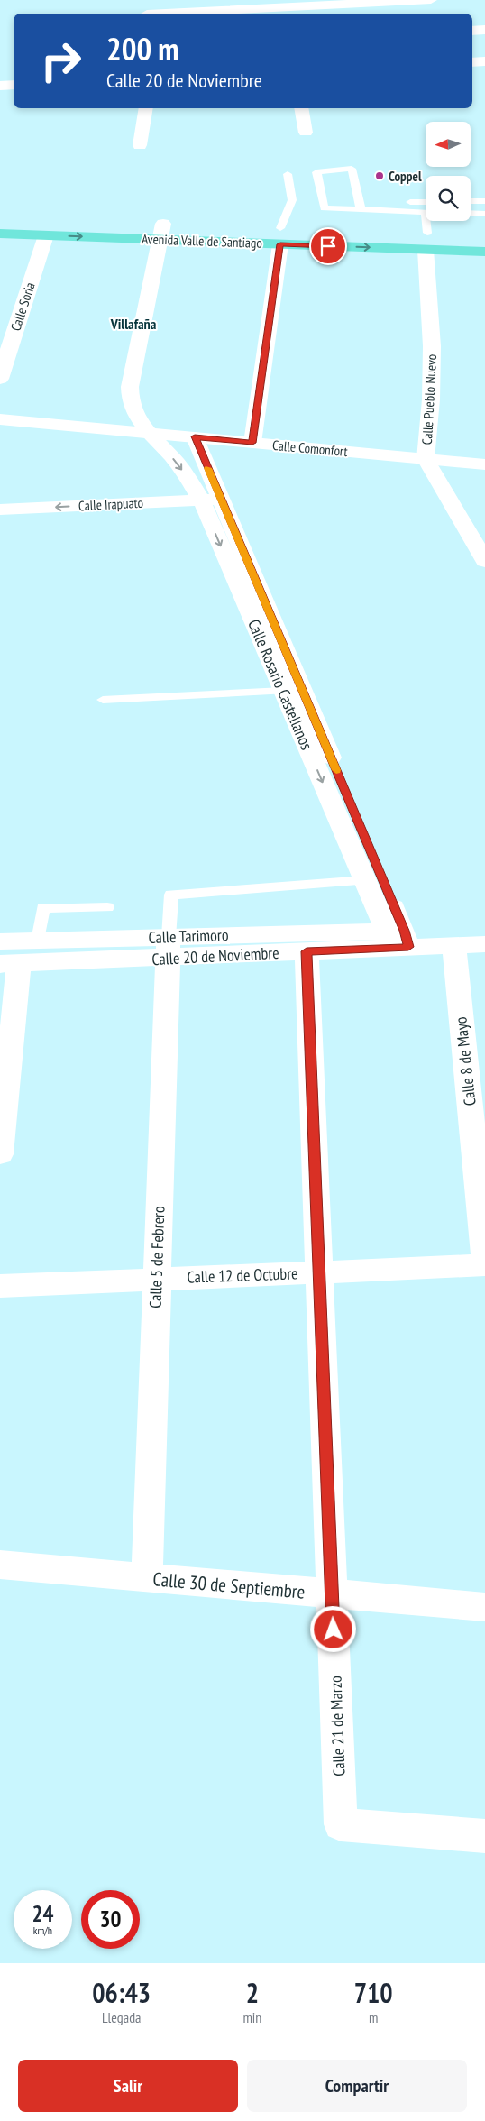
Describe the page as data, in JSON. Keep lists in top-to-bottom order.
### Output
{
  "streets": {
    "main road": ["Avenida Valle de Santiago"],
    "street": [
      "Calle Soria",
      "Calle Pueblo Nuevo",
      "Calle Comonfort",
      "Calle Irapuato",
      "Calle Rosario Castellanos",
      "Calle Tarimoro",
      "Calle 20 de Noviembre",
      "Calle 8 de Mayo",
      "Calle 5 de Febrero",
      "Calle 12 de Octubre",
      "Calle 30 de Septiembre",
      "Calle 21 de Marzo"
    ]
  },
  "crossings": [
    ["Avenida Valle de Santiago", "Calle Soria"],
    ["Avenida Valle de Santiago", "Calle Pueblo Nuevo"],
    ["Avenida Valle de Santiago", "Calle Rosario Castellanos"],
    ["Calle Pueblo Nuevo", "Calle Comonfort"],
    ["Calle Comonfort", "Calle Rosario Castellanos"],
    ["Calle Irapuato", "Calle Rosario Castellanos"],
    ["Calle Rosario Castellanos", "Calle Tarimoro"],
    ["Calle Rosario Castellanos", "Calle 20 de Noviembre"],
    ["Calle Tarimoro", "Calle 20 de Noviembre"],
    ["Calle Tarimoro", "Calle 5 de Febrero"],
    ["Calle 20 de Noviembre", "Calle 8 de Mayo"],
    ["Calle 20 de Noviembre", "Calle 5 de Febrero"],
    ["Calle 20 de Noviembre", "Calle 21 de Marzo"],
    ["Calle 5 de Febrero", "Calle 12 de Octubre"],
    ["Calle 5 de Febrero", "Calle 30 de Septiembre"],
    ["Calle 12 de Octubre", "Calle 21 de Marzo"],
    ["Calle 30 de Septiembre", "Calle 21 de Marzo"]
  ],
  "one_way": ["Avenida Valle de Santiago", "Calle Irapuato"],
  "districts": ["Villafaña"],
  "places": ["Coppel"],
  "north": "left",
  "page": {
    "turn": ["200 m", "Calle 20 de Noviembre"],
    "speed": "24 km/h",
    "limit": "30",
    "eta": [
      "06:43",
      "Llegada",
      "2",
      "min",
      "710",
      "m"
    ],
    "buttons": ["Salir", "Compartir"]
  }
}
